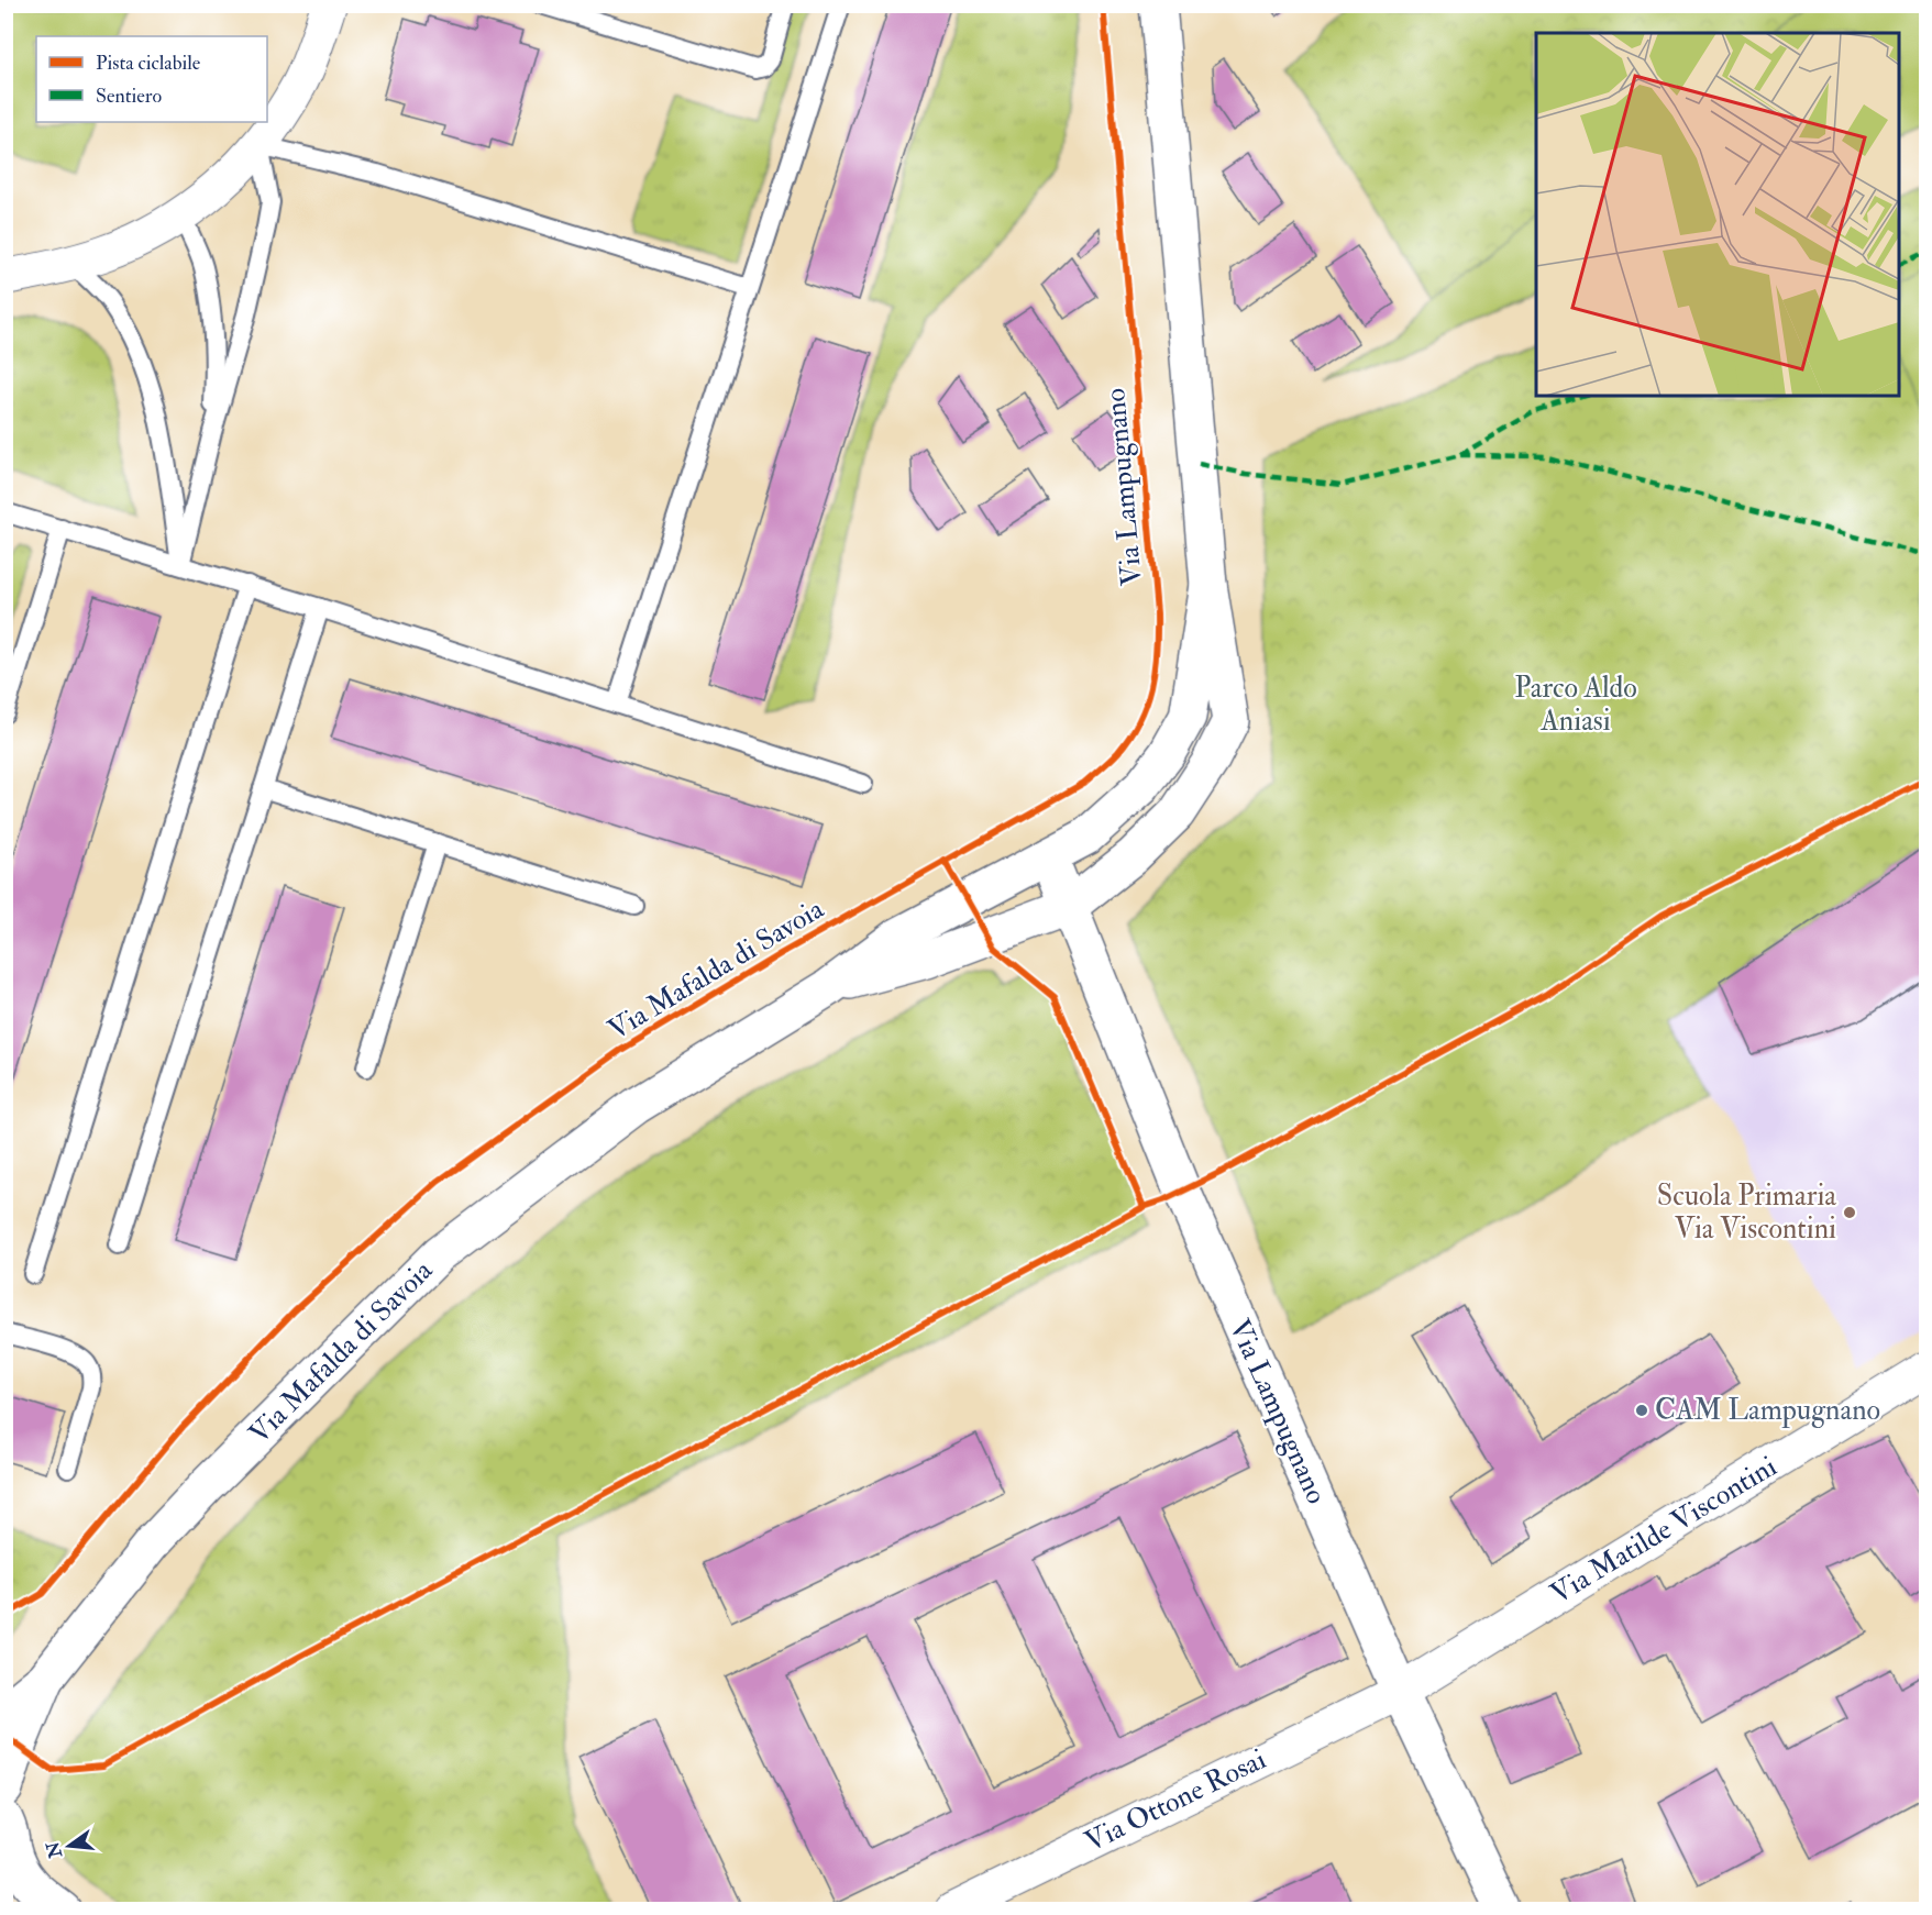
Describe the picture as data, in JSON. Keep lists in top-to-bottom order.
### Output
{
  "streets": {
    "street": [
      "Via Lampugnano",
      "Via Mafalda di Savoia",
      "Via Matilde Viscontini",
      "Via Ottone Rosai"
    ]
  },
  "crossings": [
    ["Via Lampugnano", "Via Mafalda di Savoia"],
    ["Via Lampugnano", "Via Matilde Viscontini"],
    ["Via Lampugnano", "Via Ottone Rosai"],
    ["Via Matilde Viscontini", "Via Ottone Rosai"]
  ],
  "parks": ["Parco Aldo Aniasi"],
  "places": ["Scuola Primaria Via Viscontini", "CAM Lampugnano"],
  "legend": ["Pista ciclabile", "Sentiero"],
  "north": "left"
}
